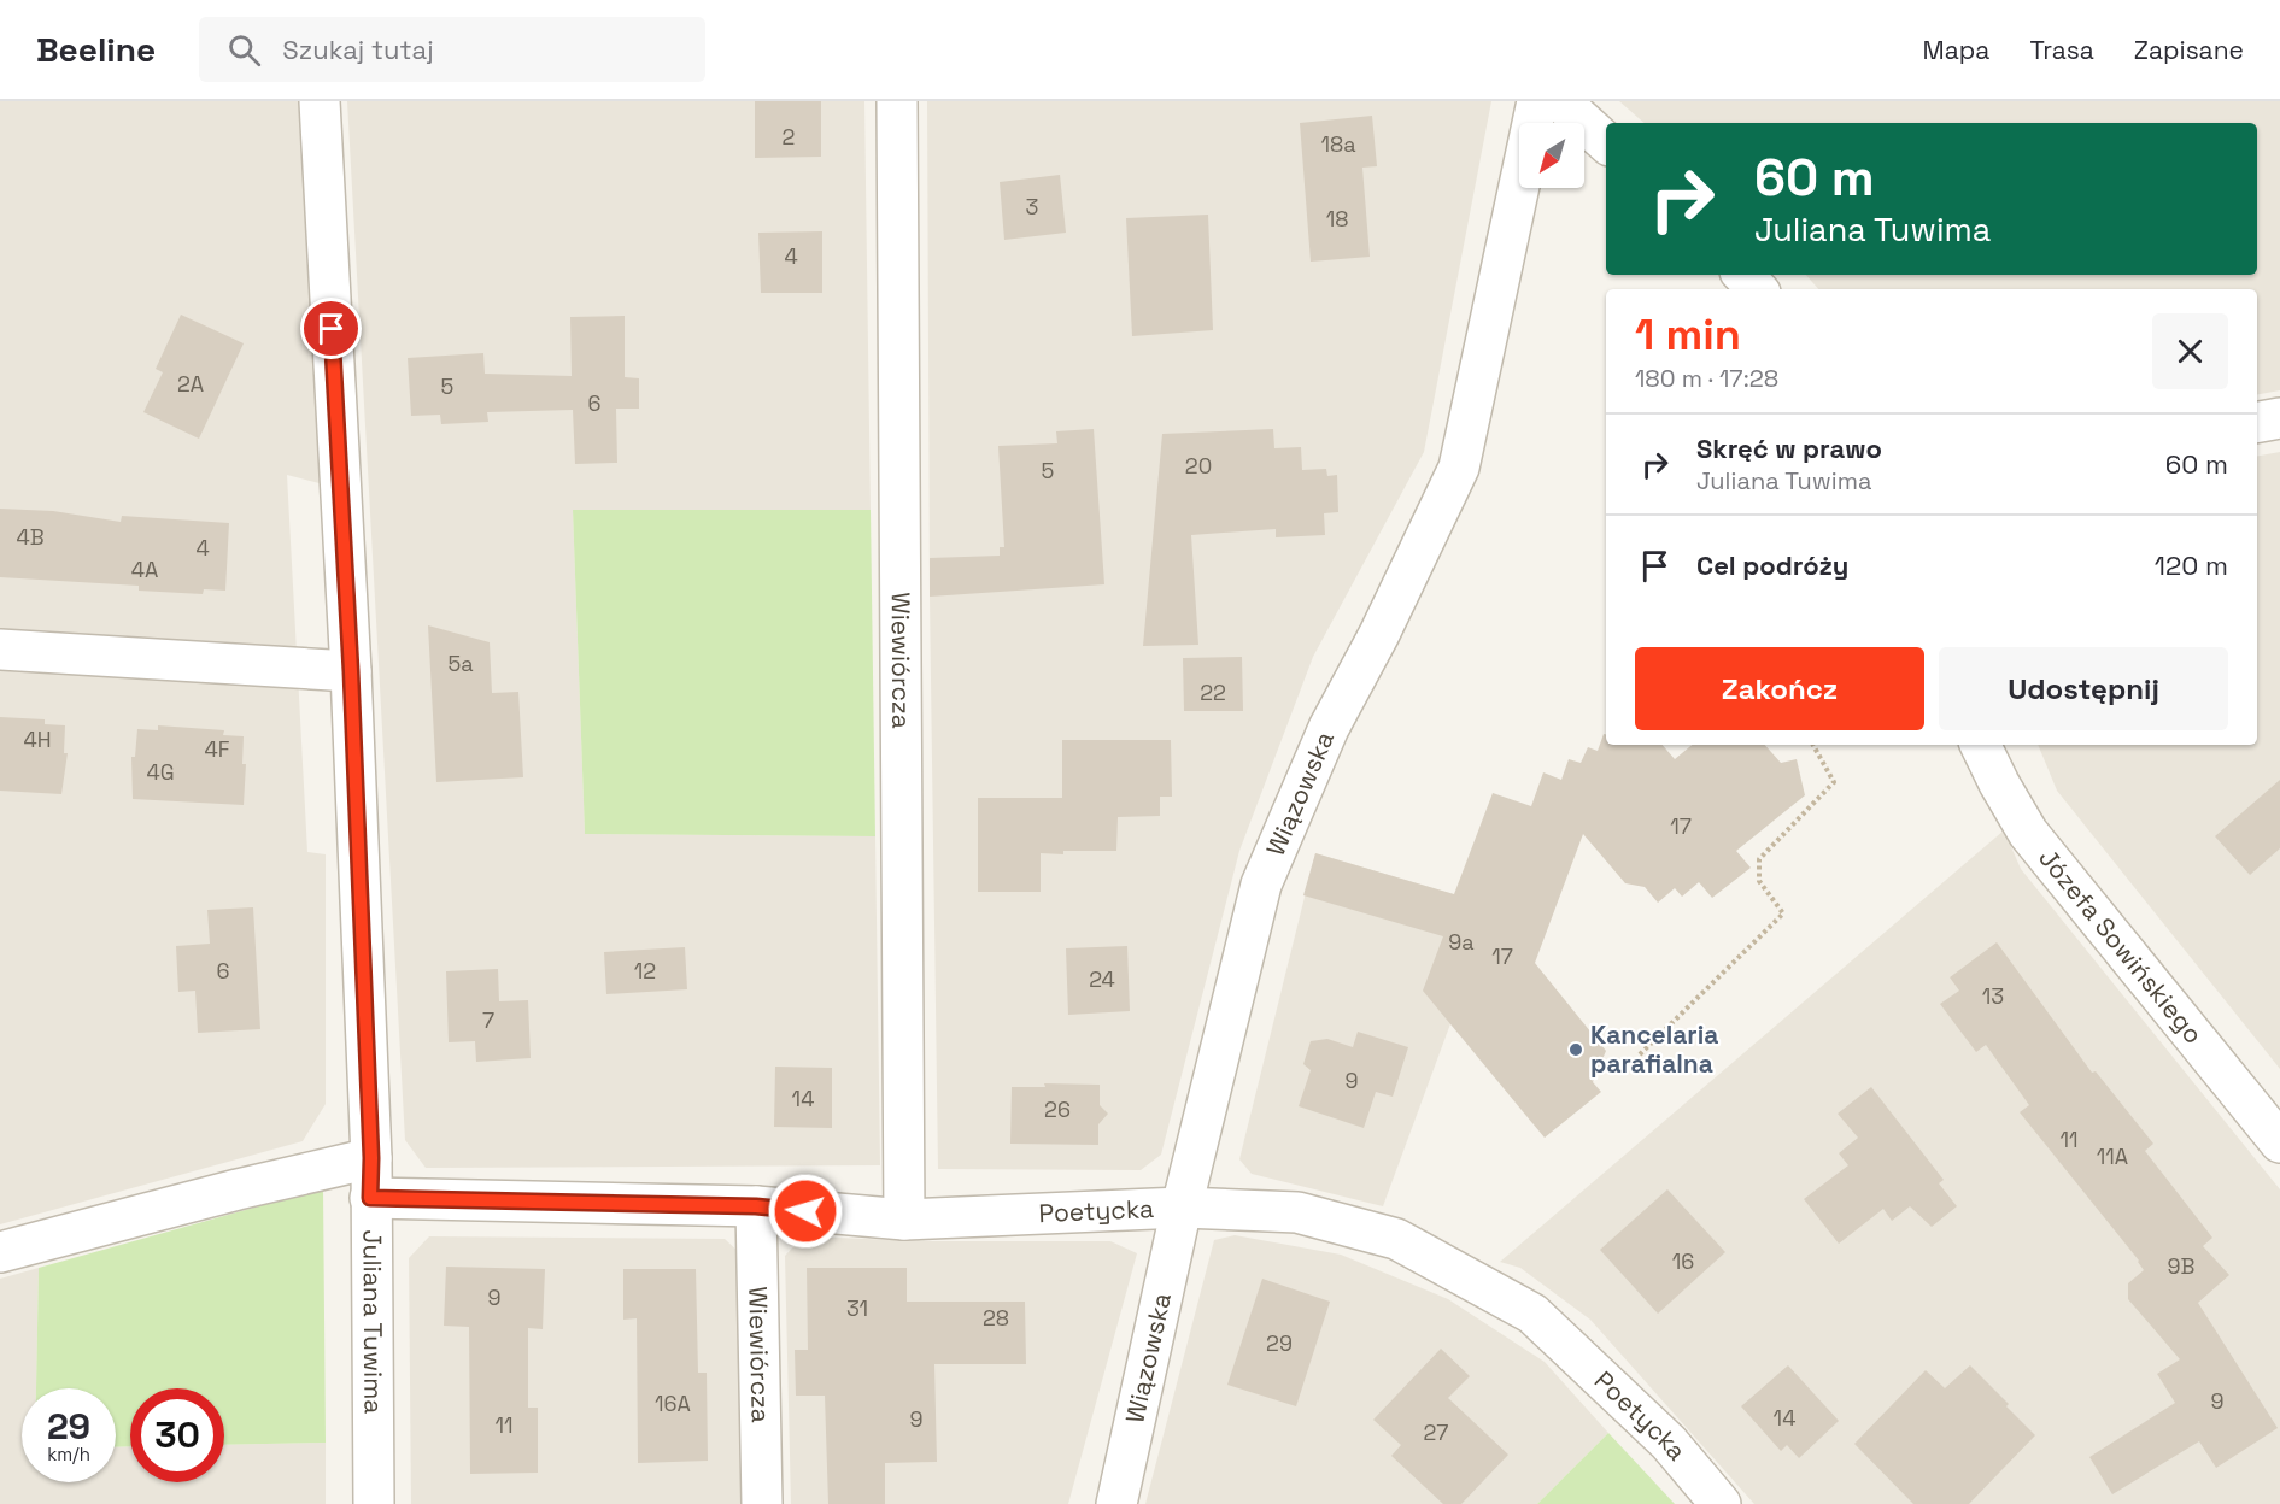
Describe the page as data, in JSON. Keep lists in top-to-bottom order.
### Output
{
  "streets": {
    "street": [
      "Wiewiórcza",
      "Wiązowska",
      "Józefa Sowińskiego",
      "Poetycka",
      "Juliana Tuwima"
    ]
  },
  "crossings": [
    ["Wiewiórcza", "Poetycka"],
    ["Wiązowska", "Poetycka"],
    ["Poetycka", "Juliana Tuwima"]
  ],
  "places": ["Kancelaria parafialna"],
  "house_numbers": [
    "2",
    "18a",
    "3",
    "18",
    "4",
    "2A",
    "5",
    "6",
    "20",
    "5",
    "4B",
    "4",
    "4A",
    "5a",
    "22",
    "4H",
    "4F",
    "4G",
    "17",
    "9a",
    "17",
    "6",
    "12",
    "24",
    "13",
    "7",
    "9",
    "14",
    "26",
    "11",
    "11A",
    "16",
    "9B",
    "9",
    "31",
    "28",
    "29",
    "9",
    "16A",
    "14",
    "9",
    "11",
    "27"
  ],
  "north": "bottom left",
  "page": {
    "header": "Beeline",
    "search": "Szukaj tutaj",
    "nav": ["Mapa", "Trasa", "Zapisane"],
    "turn": ["60 m", "Juliana Tuwima"],
    "heading": ["1 min", "180 m · 17:28"],
    "list": [
      {
        "name": "Skręć w prawo",
        "note": "Juliana Tuwima",
        "value": "60 m"
      },
      {
        "name": "Cel podróży",
        "value": "120 m"
      }
    ],
    "buttons": ["Zakończ", "Udostępnij"],
    "speed": "29 km/h",
    "limit": "30"
  }
}
